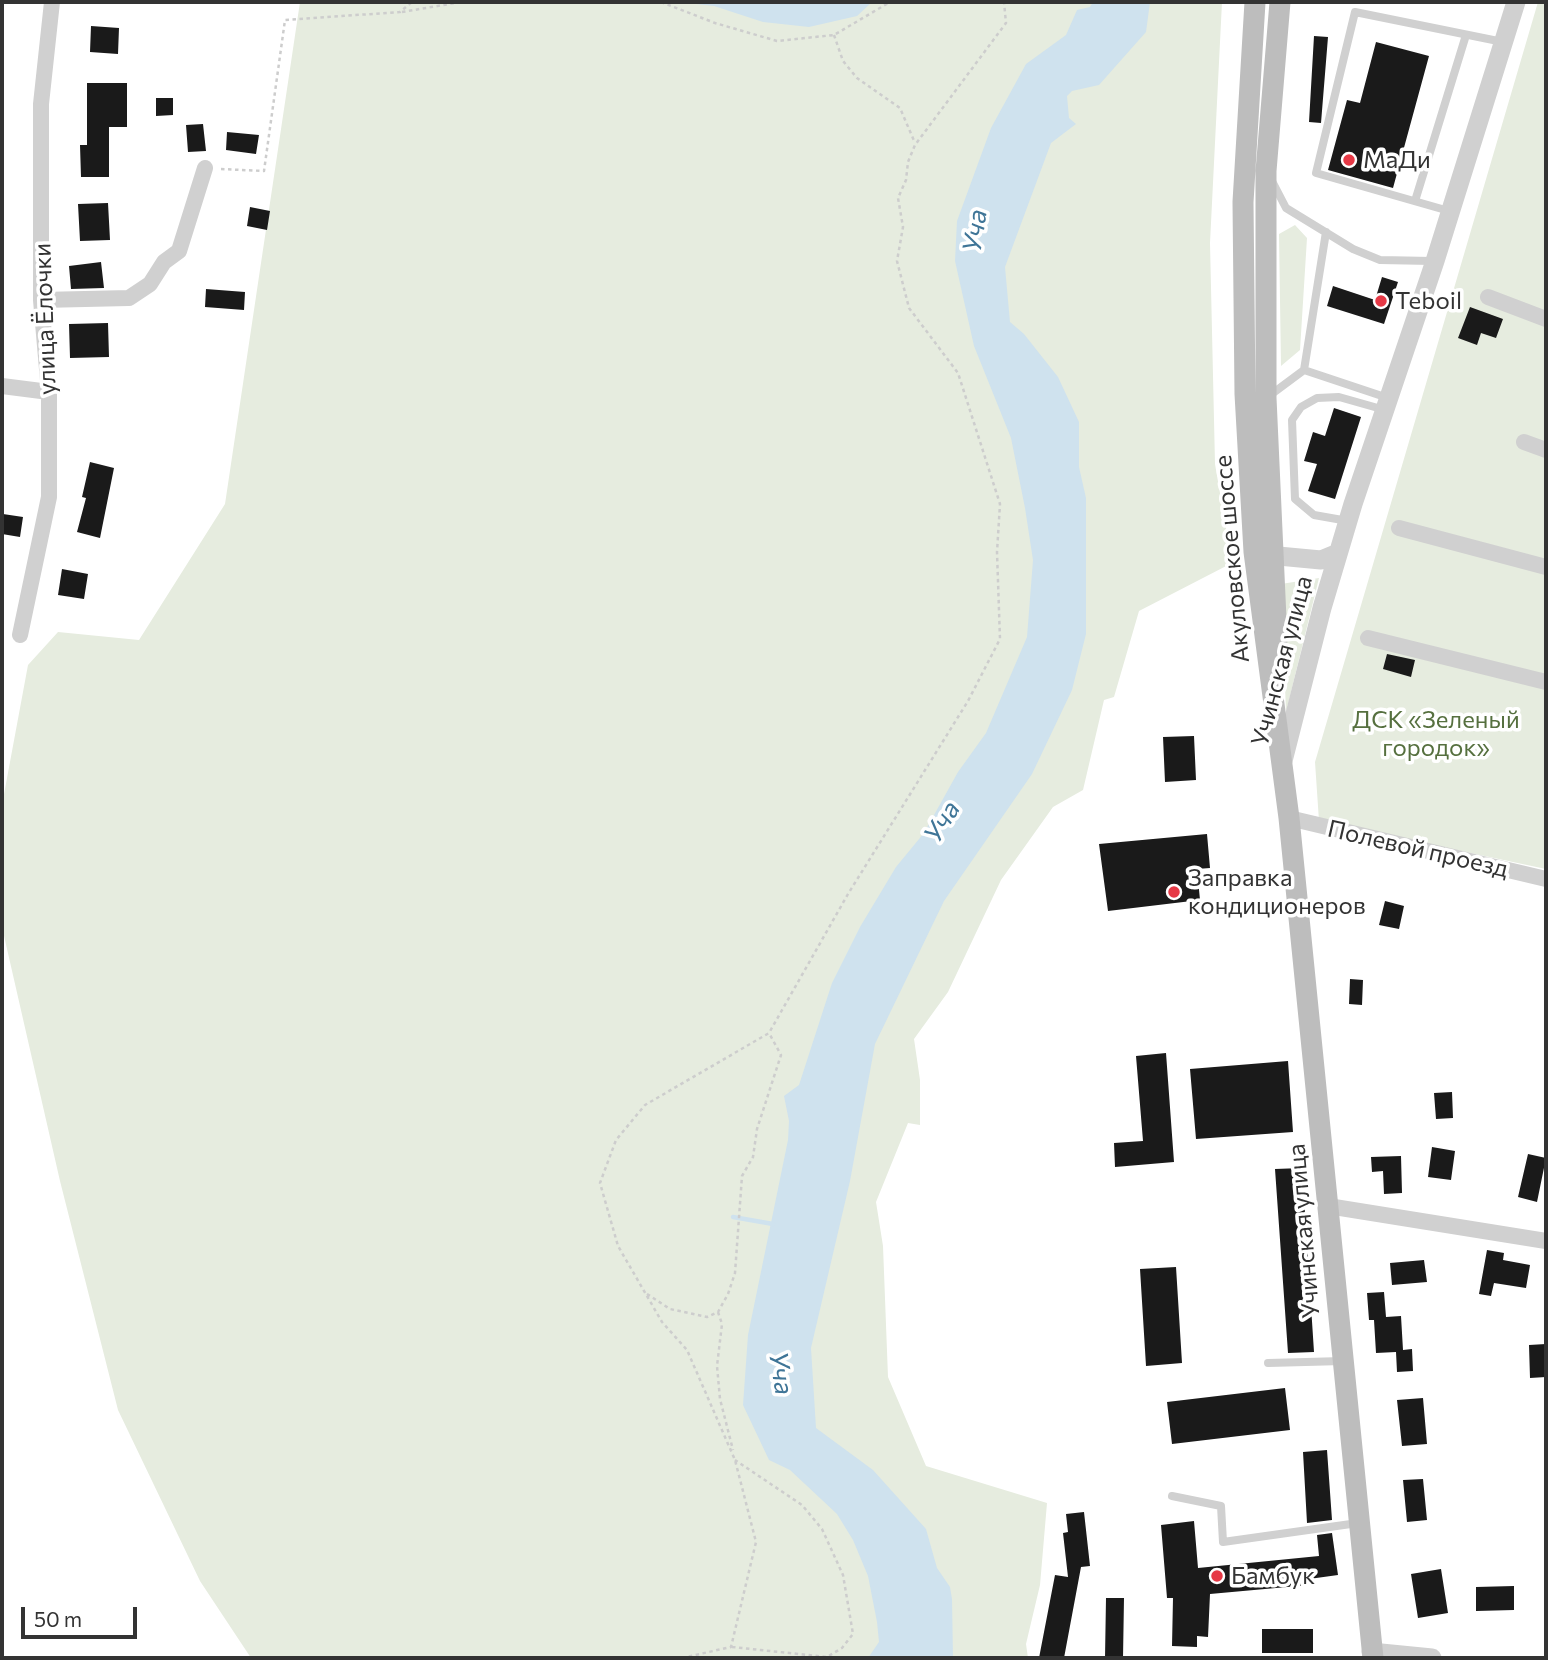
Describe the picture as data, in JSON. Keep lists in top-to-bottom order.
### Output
{
  "streets": {
    "main road": ["Акуловское шоссе", "Учинская улица"],
    "street": ["улица Ёлочки", "Полевой проезд"]
  },
  "crossings": [
    ["Акуловское шоссе", "Учинская улица"],
    ["Учинская улица", "Полевой проезд"]
  ],
  "water": ["Уча"],
  "parks": ["ДСК «Зеленый городок»"],
  "places": [
    "МаДи",
    "Teboil",
    "Заправка кондиционеров",
    "Бамбук"
  ],
  "scale_bar": "50 m"
}
